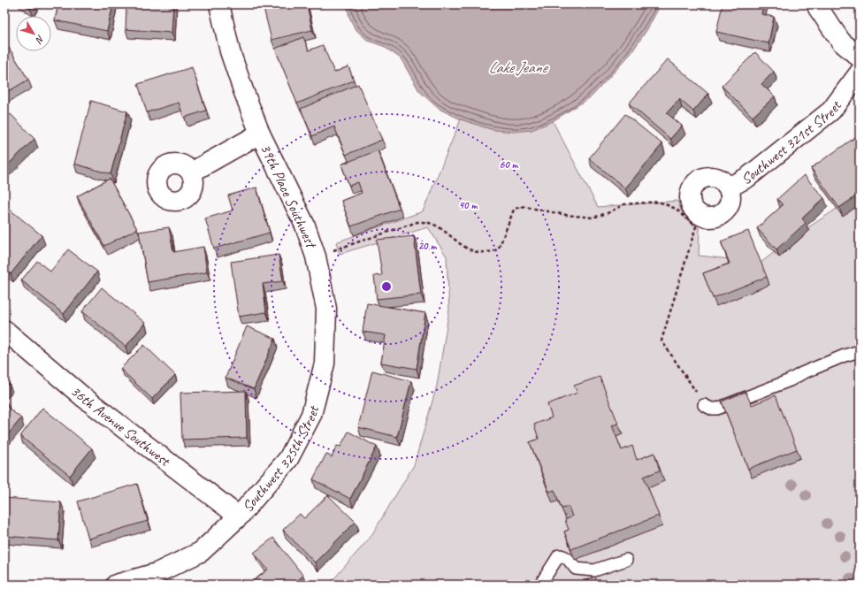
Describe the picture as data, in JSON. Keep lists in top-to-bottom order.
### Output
{
  "streets": {
    "street": [
      "Southwest 321st Street",
      "39th Place Southwest",
      "36th Avenue Southwest",
      "Southwest 325th Street"
    ]
  },
  "crossings": [
    ["39th Place Southwest", "Southwest 325th Street"],
    ["36th Avenue Southwest", "Southwest 325th Street"]
  ],
  "water": ["Lake Jeane"],
  "north": "bottom right",
  "rings": ["60 m", "40 m", "20 m"]
}
